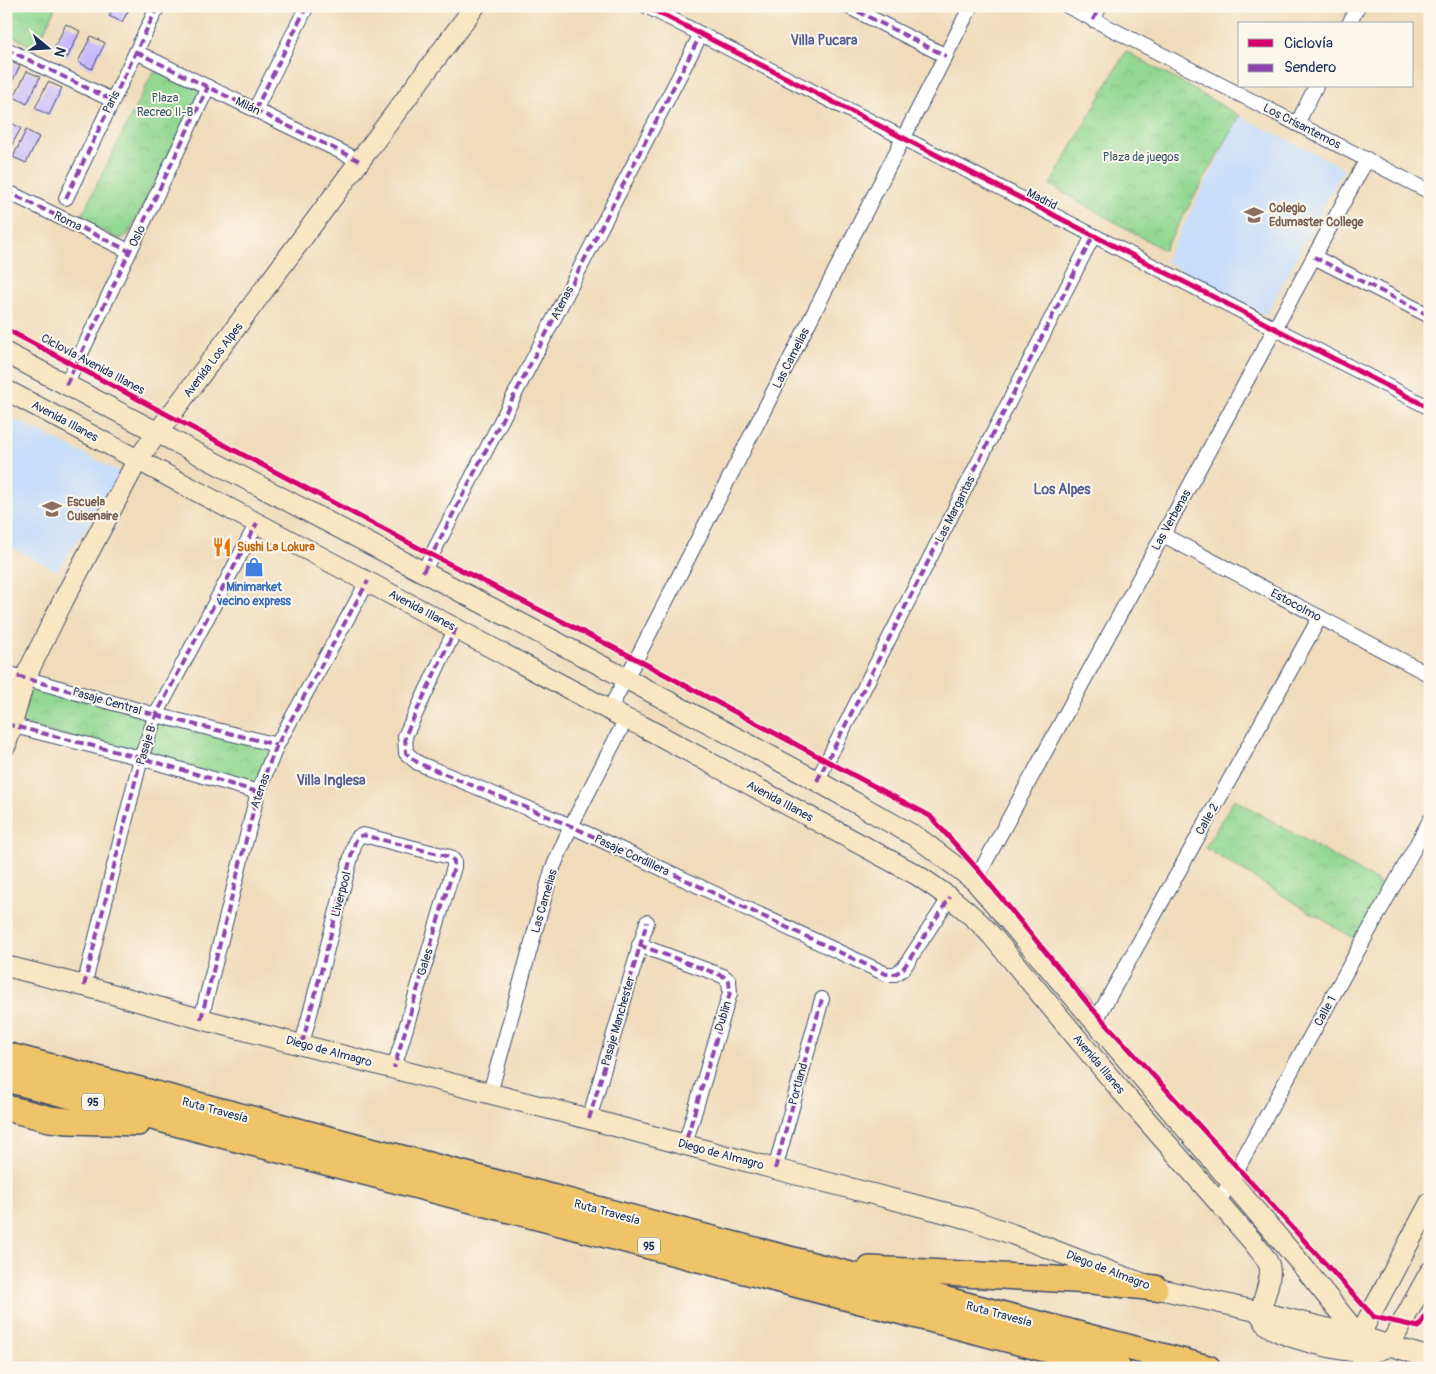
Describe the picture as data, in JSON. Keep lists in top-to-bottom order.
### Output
{
  "streets": {
    "highway": ["95", "Ruta Travesía"],
    "main road": ["Avenida Los Alpes", "Avenida Illanes", "Diego de Almagro"],
    "street": [
      "Paris",
      "Milán",
      "Los Crisantemos",
      "Madrid",
      "Roma",
      "Oslo",
      "Atenas",
      "Las Camelias",
      "Las Margaritas",
      "Las Verbenas",
      "Estocolmo",
      "Pasaje Central",
      "Pasaje B",
      "Calle 2",
      "Pasaje Cordillera",
      "Liverpool",
      "Gales",
      "Calle 1",
      "Dublin",
      "Pasaje Manchester",
      "Portland"
    ],
    "cycle path": ["Ciclovía Avenida Illanes"]
  },
  "crossings": [
    ["Paris", "Milán"],
    ["Milán", "Oslo"],
    ["Milán", "Avenida Los Alpes"],
    ["Los Crisantemos", "Las Verbenas"],
    ["Madrid", "Atenas"],
    ["Madrid", "Las Camelias"],
    ["Madrid", "Las Margaritas"],
    ["Madrid", "Las Verbenas"],
    ["Roma", "Oslo"],
    ["Oslo", "Avenida Illanes"],
    ["Atenas", "Avenida Illanes"],
    ["Atenas", "Pasaje Central"],
    ["Atenas", "Diego de Almagro"],
    ["Las Camelias", "Avenida Illanes"],
    ["Las Camelias", "Pasaje Cordillera"],
    ["Las Camelias", "Diego de Almagro"],
    ["Avenida Los Alpes", "Avenida Illanes"],
    ["Avenida Los Alpes", "Pasaje Central"],
    ["Avenida Illanes", "Las Margaritas"],
    ["Avenida Illanes", "Las Verbenas"],
    ["Avenida Illanes", "Pasaje B"],
    ["Avenida Illanes", "Calle 2"],
    ["Avenida Illanes", "Pasaje Cordillera"],
    ["Avenida Illanes", "Calle 1"],
    ["Avenida Illanes", "Diego de Almagro"],
    ["Las Verbenas", "Estocolmo"],
    ["Estocolmo", "Calle 2"],
    ["Pasaje Central", "Pasaje B"],
    ["Pasaje B", "Diego de Almagro"],
    ["Liverpool", "Gales"],
    ["Liverpool", "Diego de Almagro"],
    ["Gales", "Diego de Almagro"],
    ["Dublin", "Pasaje Manchester"],
    ["Dublin", "Diego de Almagro"],
    ["Pasaje Manchester", "Diego de Almagro"],
    ["Diego de Almagro", "Portland"]
  ],
  "districts": ["Villa Pucara", "Los Alpes", "Villa Inglesa"],
  "parks": ["Plaza Recreo II-B", "Plaza de juegos"],
  "places": {
    "school or university": ["Colegio Edumaster College", "Escuela Cuisenaire"],
    "restaurant": ["Sushi La Lokura"],
    "shop": ["Minimarket vecino express"]
  },
  "legend": ["Ciclovía", "Sendero"],
  "north": "right"
}
